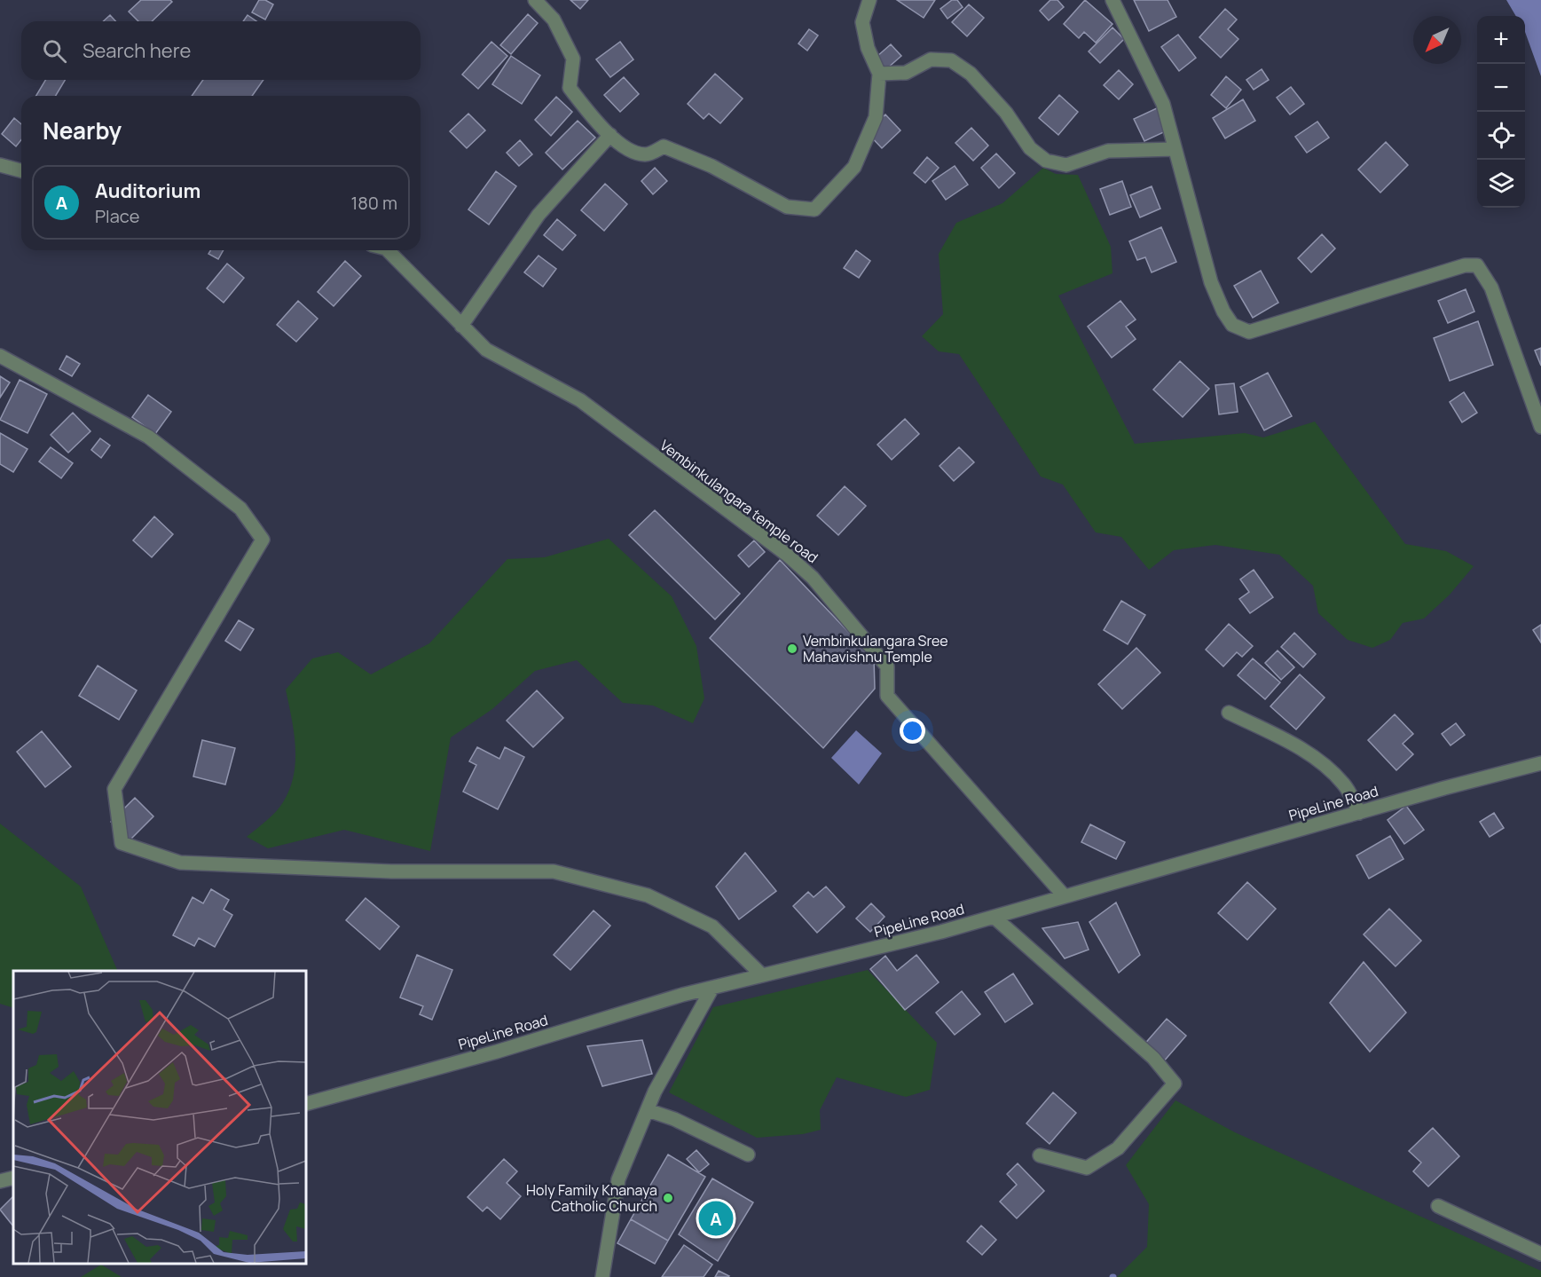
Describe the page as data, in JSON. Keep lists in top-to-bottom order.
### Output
{
  "streets": {
    "street": ["Vembinkulangara temple road", "PipeLine Road"]
  },
  "crossings": [
    ["Vembinkulangara temple road", "PipeLine Road"]
  ],
  "places": ["Vembinkulangara Sree Mahavishnu Temple", "Holy Family Knanaya Catholic Church"],
  "north": "bottom left",
  "page": {
    "map_buttons": ["+", "−"],
    "search": "Search here",
    "heading": "Nearby",
    "list": [
      {
        "mark": "A",
        "name": "Auditorium",
        "note": "Place",
        "value": "180 m"
      }
    ],
    "pins": "A"
  }
}
